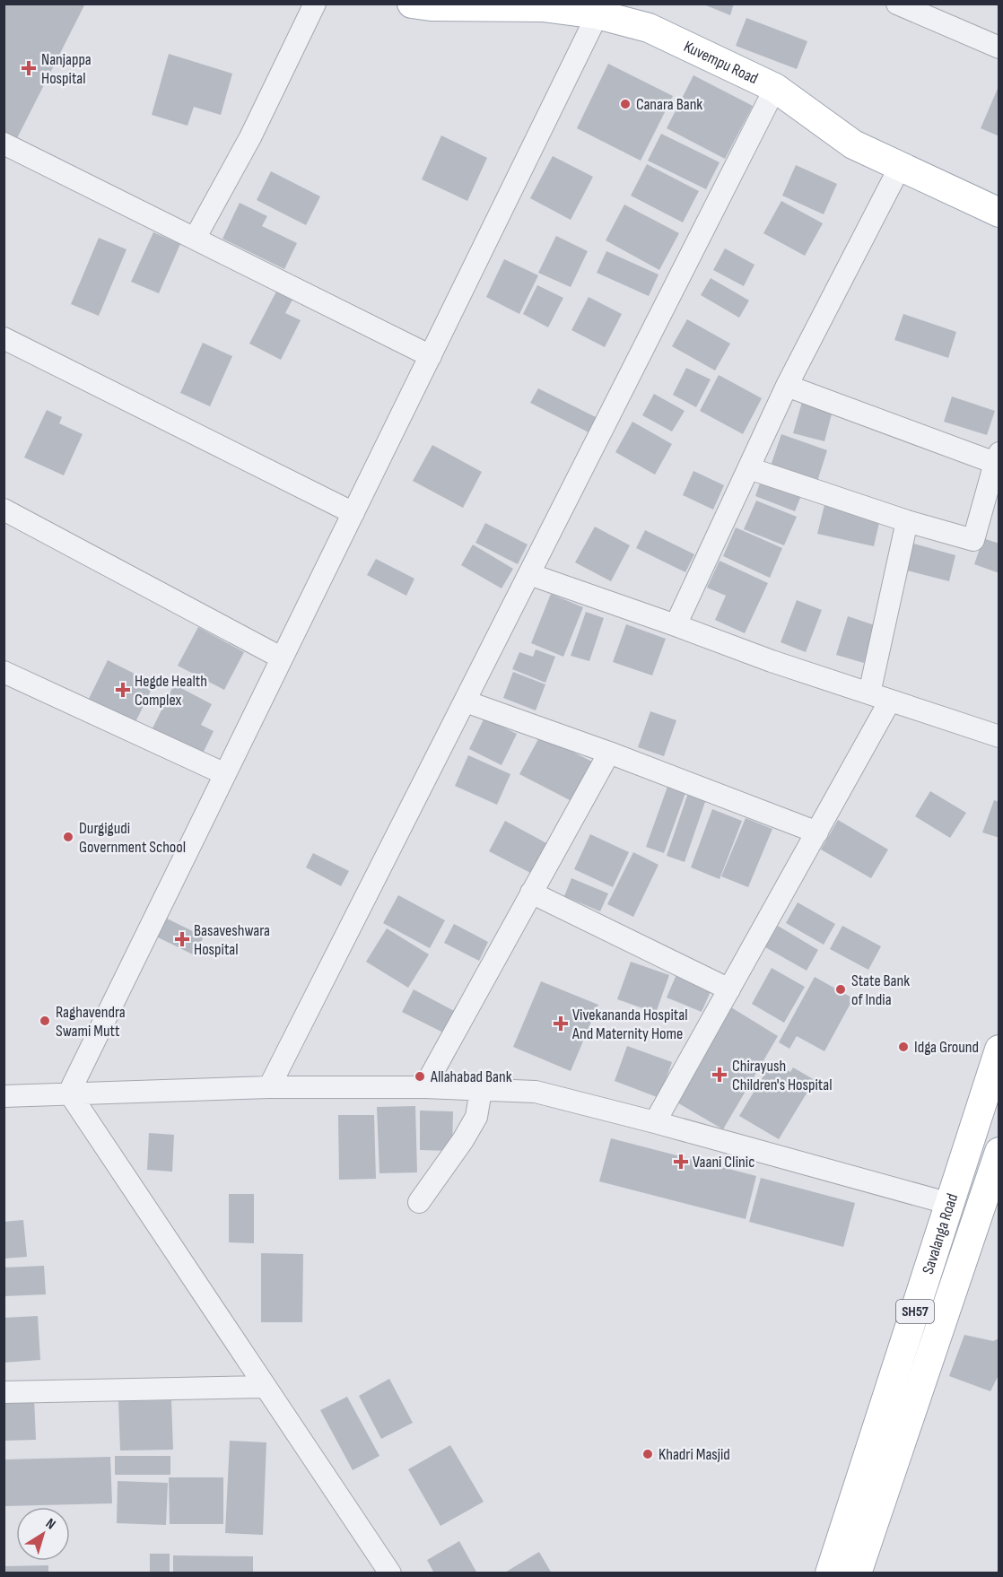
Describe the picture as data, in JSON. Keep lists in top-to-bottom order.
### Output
{
  "streets": {
    "main road": ["Kuvempu Road", "Savalanga Road", "SH57"]
  },
  "places": {
    "health": [
      "Nanjappa Hospital",
      "Hegde Health Complex",
      "Basaveshwara Hospital",
      "Vivekananda Hospital And Maternity Home",
      "Chirayush Children's Hospital",
      "Vaani Clinic"
    ],
    "other": [
      "Canara Bank",
      "Durgigudi Government School",
      "State Bank of India",
      "Raghavendra Swami Mutt",
      "Idga Ground",
      "Allahabad Bank",
      "Khadri Masjid"
    ]
  },
  "north": "top right"
}
